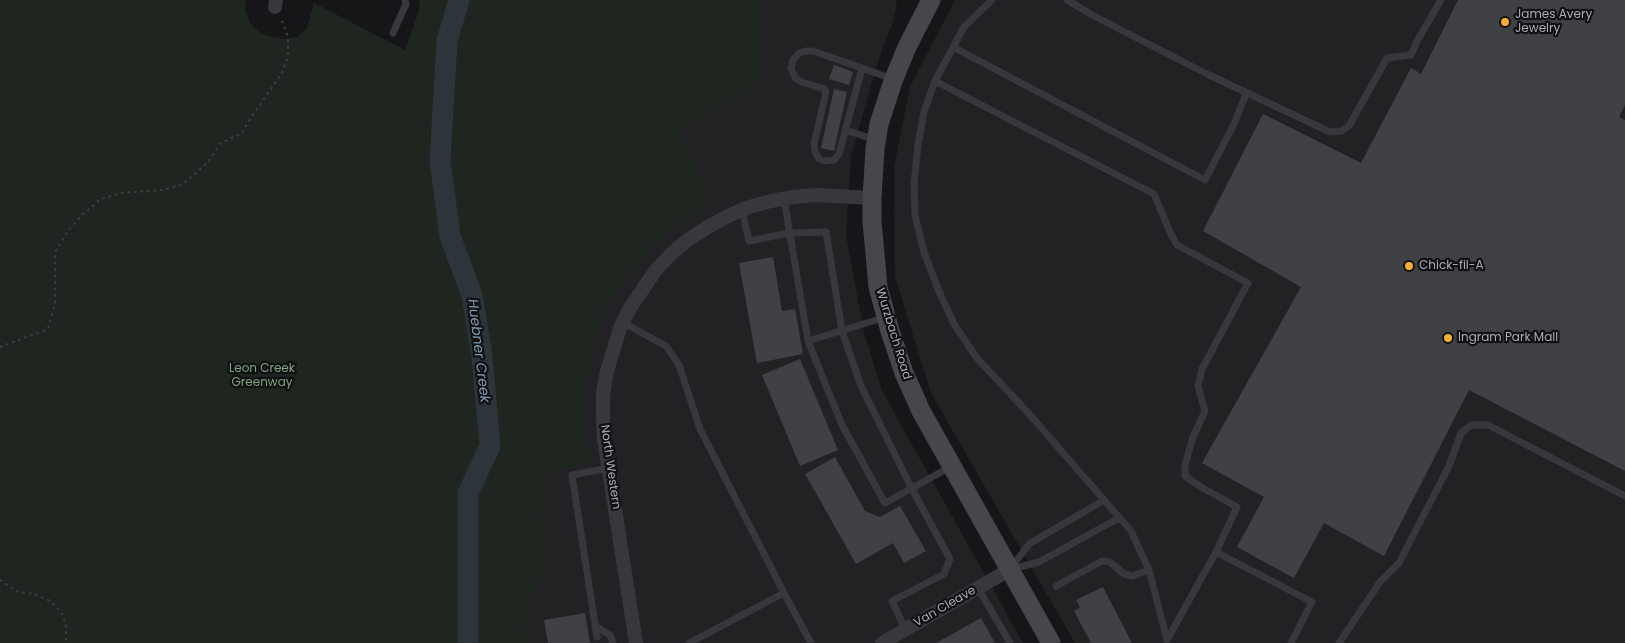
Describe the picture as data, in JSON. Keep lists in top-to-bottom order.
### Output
{
  "streets": {
    "main road": ["Wurzbach Road"],
    "street": ["North Western", "Van Cleave"]
  },
  "crossings": [
    ["Wurzbach Road", "North Western"],
    ["Wurzbach Road", "Van Cleave"]
  ],
  "water": ["Huebner Creek"],
  "parks": ["Leon Creek Greenway"],
  "places": ["James Avery Jewelry", "Chick-fil-A", "Ingram Park Mall"]
}
